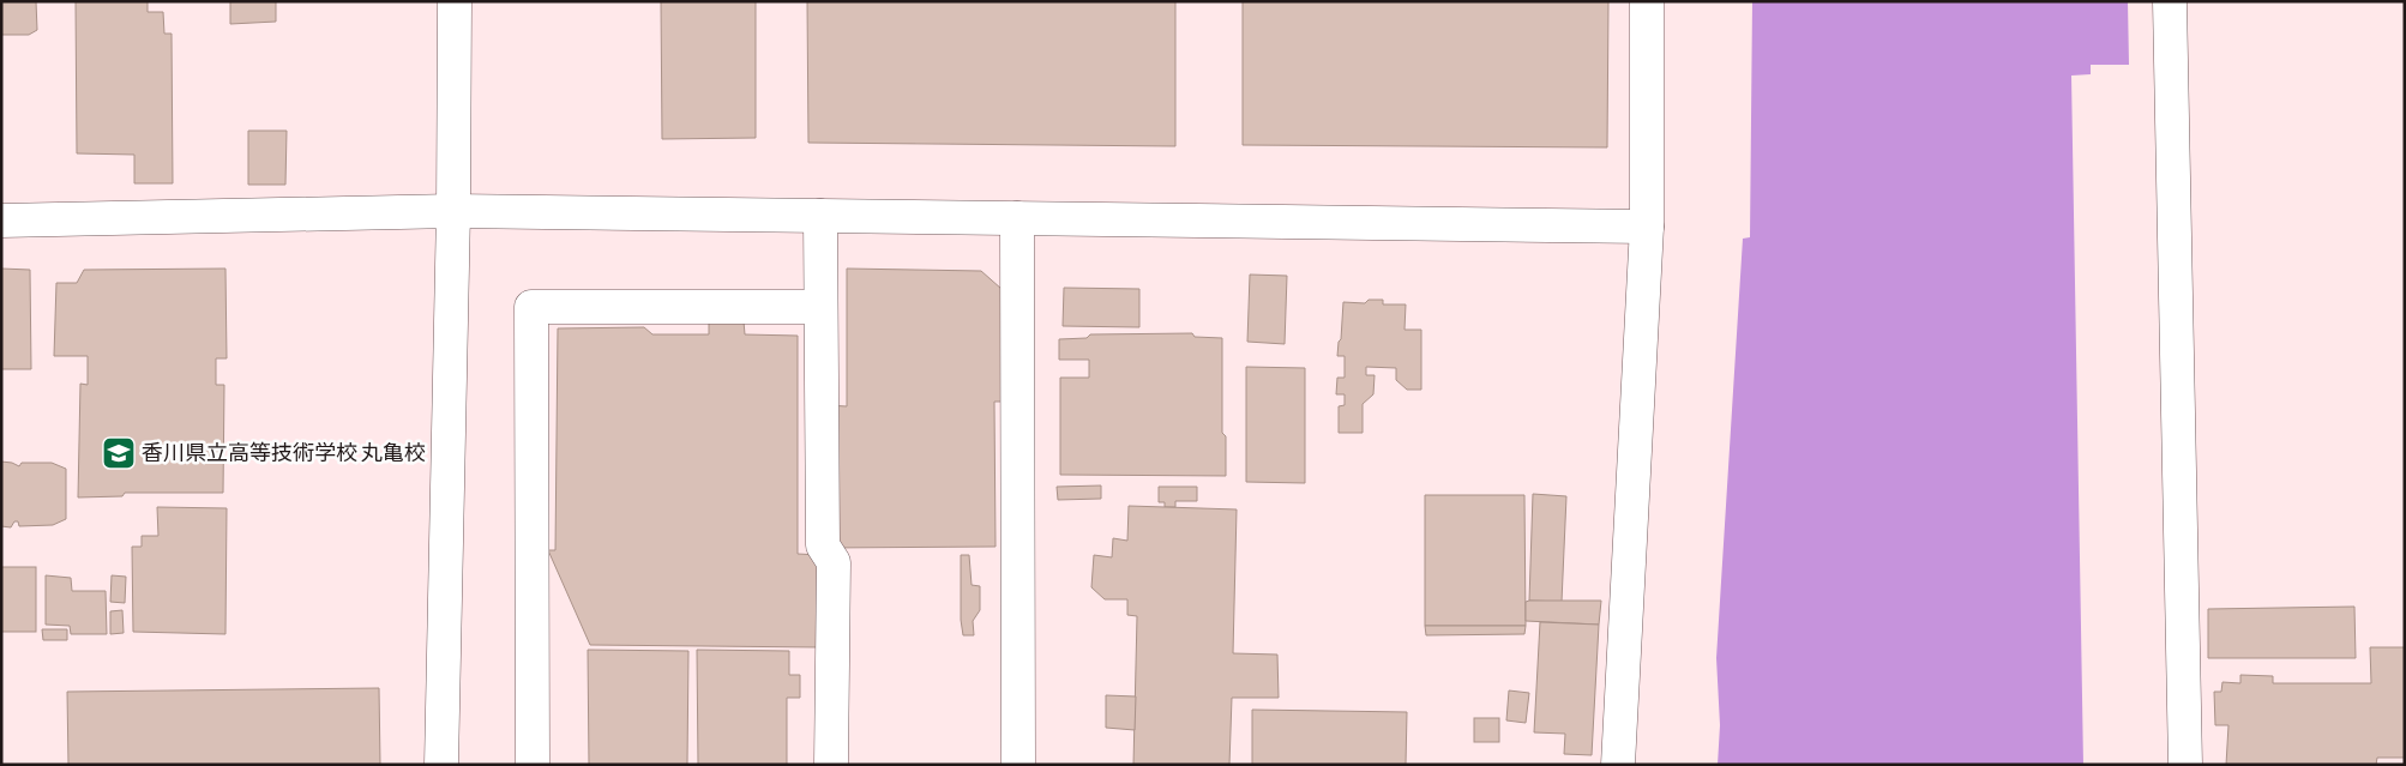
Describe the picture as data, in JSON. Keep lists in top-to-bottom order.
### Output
{
  "places": {
    "school or university": ["香川県立高等技術学校 丸亀校"]
  }
}
